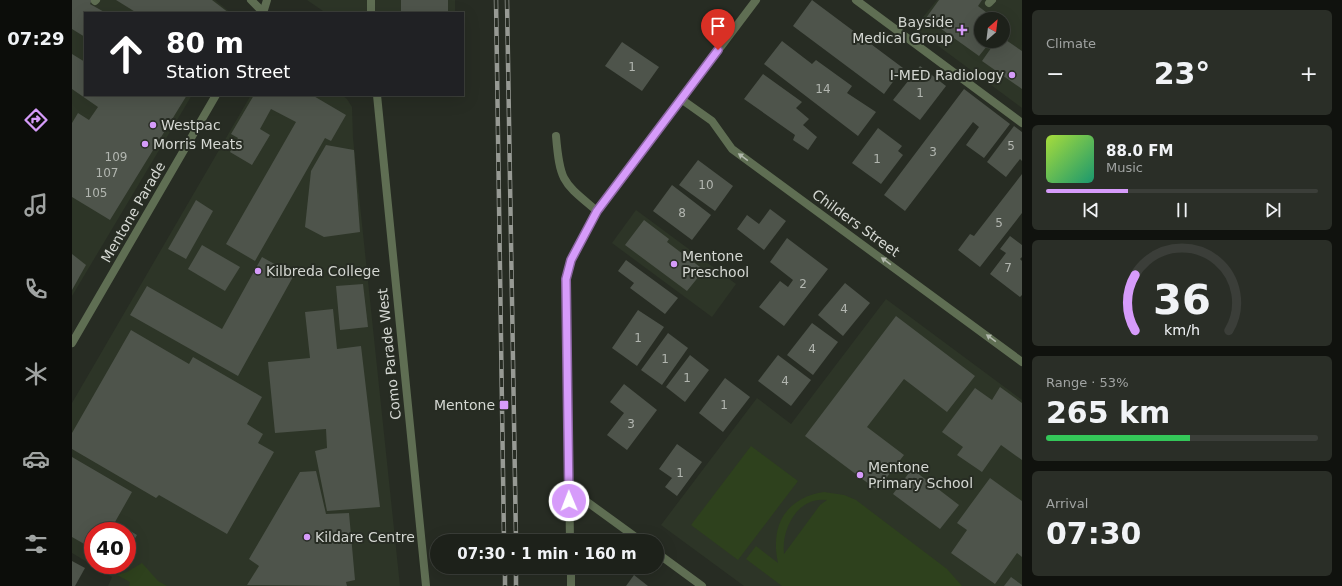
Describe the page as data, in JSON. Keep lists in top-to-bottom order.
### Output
{
  "streets": {
    "street": ["Mentone Parade", "Childers Street", "Como Parade West"]
  },
  "one_way": ["Childers Street"],
  "places": {
    "health": ["Bayside Medical Group"],
    "other": [
      "I-MED Radiology",
      "Westpac",
      "Morris Meats",
      "Mentone Preschool",
      "Kilbreda College",
      "Mentone Primary School",
      "Kildare Centre"
    ],
    "transit": ["Mentone"]
  },
  "house_numbers": [
    "1",
    "14",
    "1",
    "5",
    "3",
    "109",
    "1",
    "107",
    "10",
    "105",
    "8",
    "5",
    "7",
    "2",
    "4",
    "1",
    "4",
    "1",
    "1",
    "4",
    "1",
    "3",
    "1"
  ],
  "north": "top right",
  "page": {
    "tabs": "07:29",
    "tile": [
      "Climate",
      ["Range · 53%", "265 km"],
      ["Arrival", "07:30"]
    ],
    "turn": ["80 m", "Station Street"],
    "heat": ["−", "23°", "+"],
    "song": ["88.0 FM", "Music"],
    "limit": "40",
    "trip": "07:30 · 1 min · 160 m",
    "gauge": ["36", "km/h"]
  }
}
